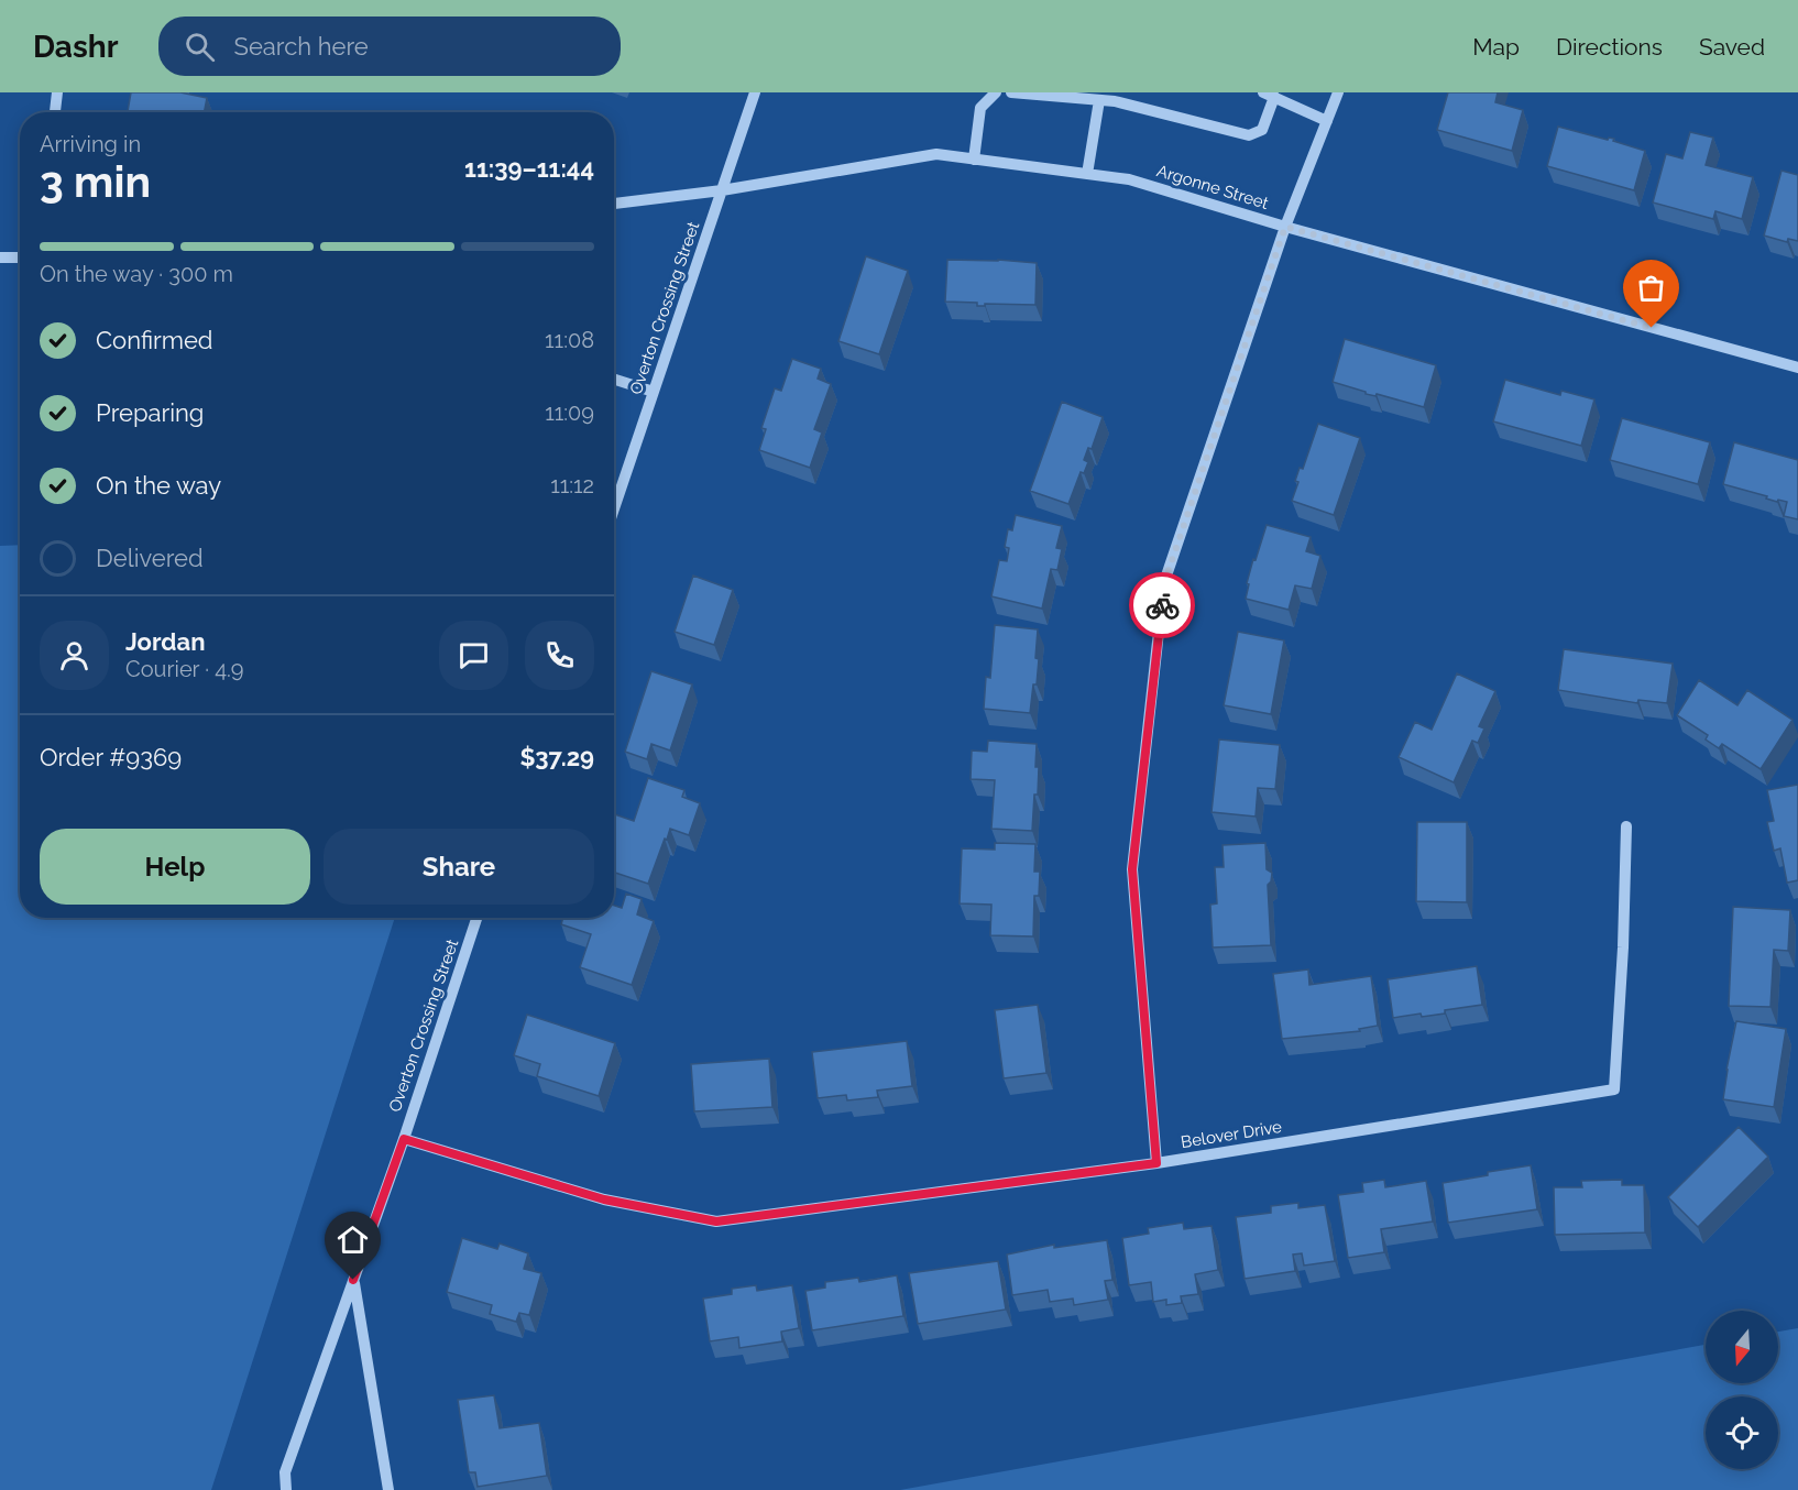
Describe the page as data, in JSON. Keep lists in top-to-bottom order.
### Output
{
  "streets": {
    "street": ["Argonne Street", "Overton Crossing Street", "Belover Drive"]
  },
  "crossings": [
    ["Argonne Street", "Overton Crossing Street"],
    ["Overton Crossing Street", "Belover Drive"]
  ],
  "north": "bottom",
  "page": {
    "header": "Dashr",
    "search": "Search here",
    "nav": ["Map", "Directions", "Saved"],
    "heading": ["3 min", "Arriving in", "11:39–11:44"],
    "panel": [
      "Jordan",
      "Courier · 4.9",
      "Order #9369",
      "$37.29"
    ],
    "bar": "On the way · 300 m",
    "list": [
      ["Confirmed", "11:08"],
      ["Preparing", "11:09"],
      ["On the way", "11:12"],
      "Delivered"
    ],
    "buttons": ["Help", "Share"]
  }
}
